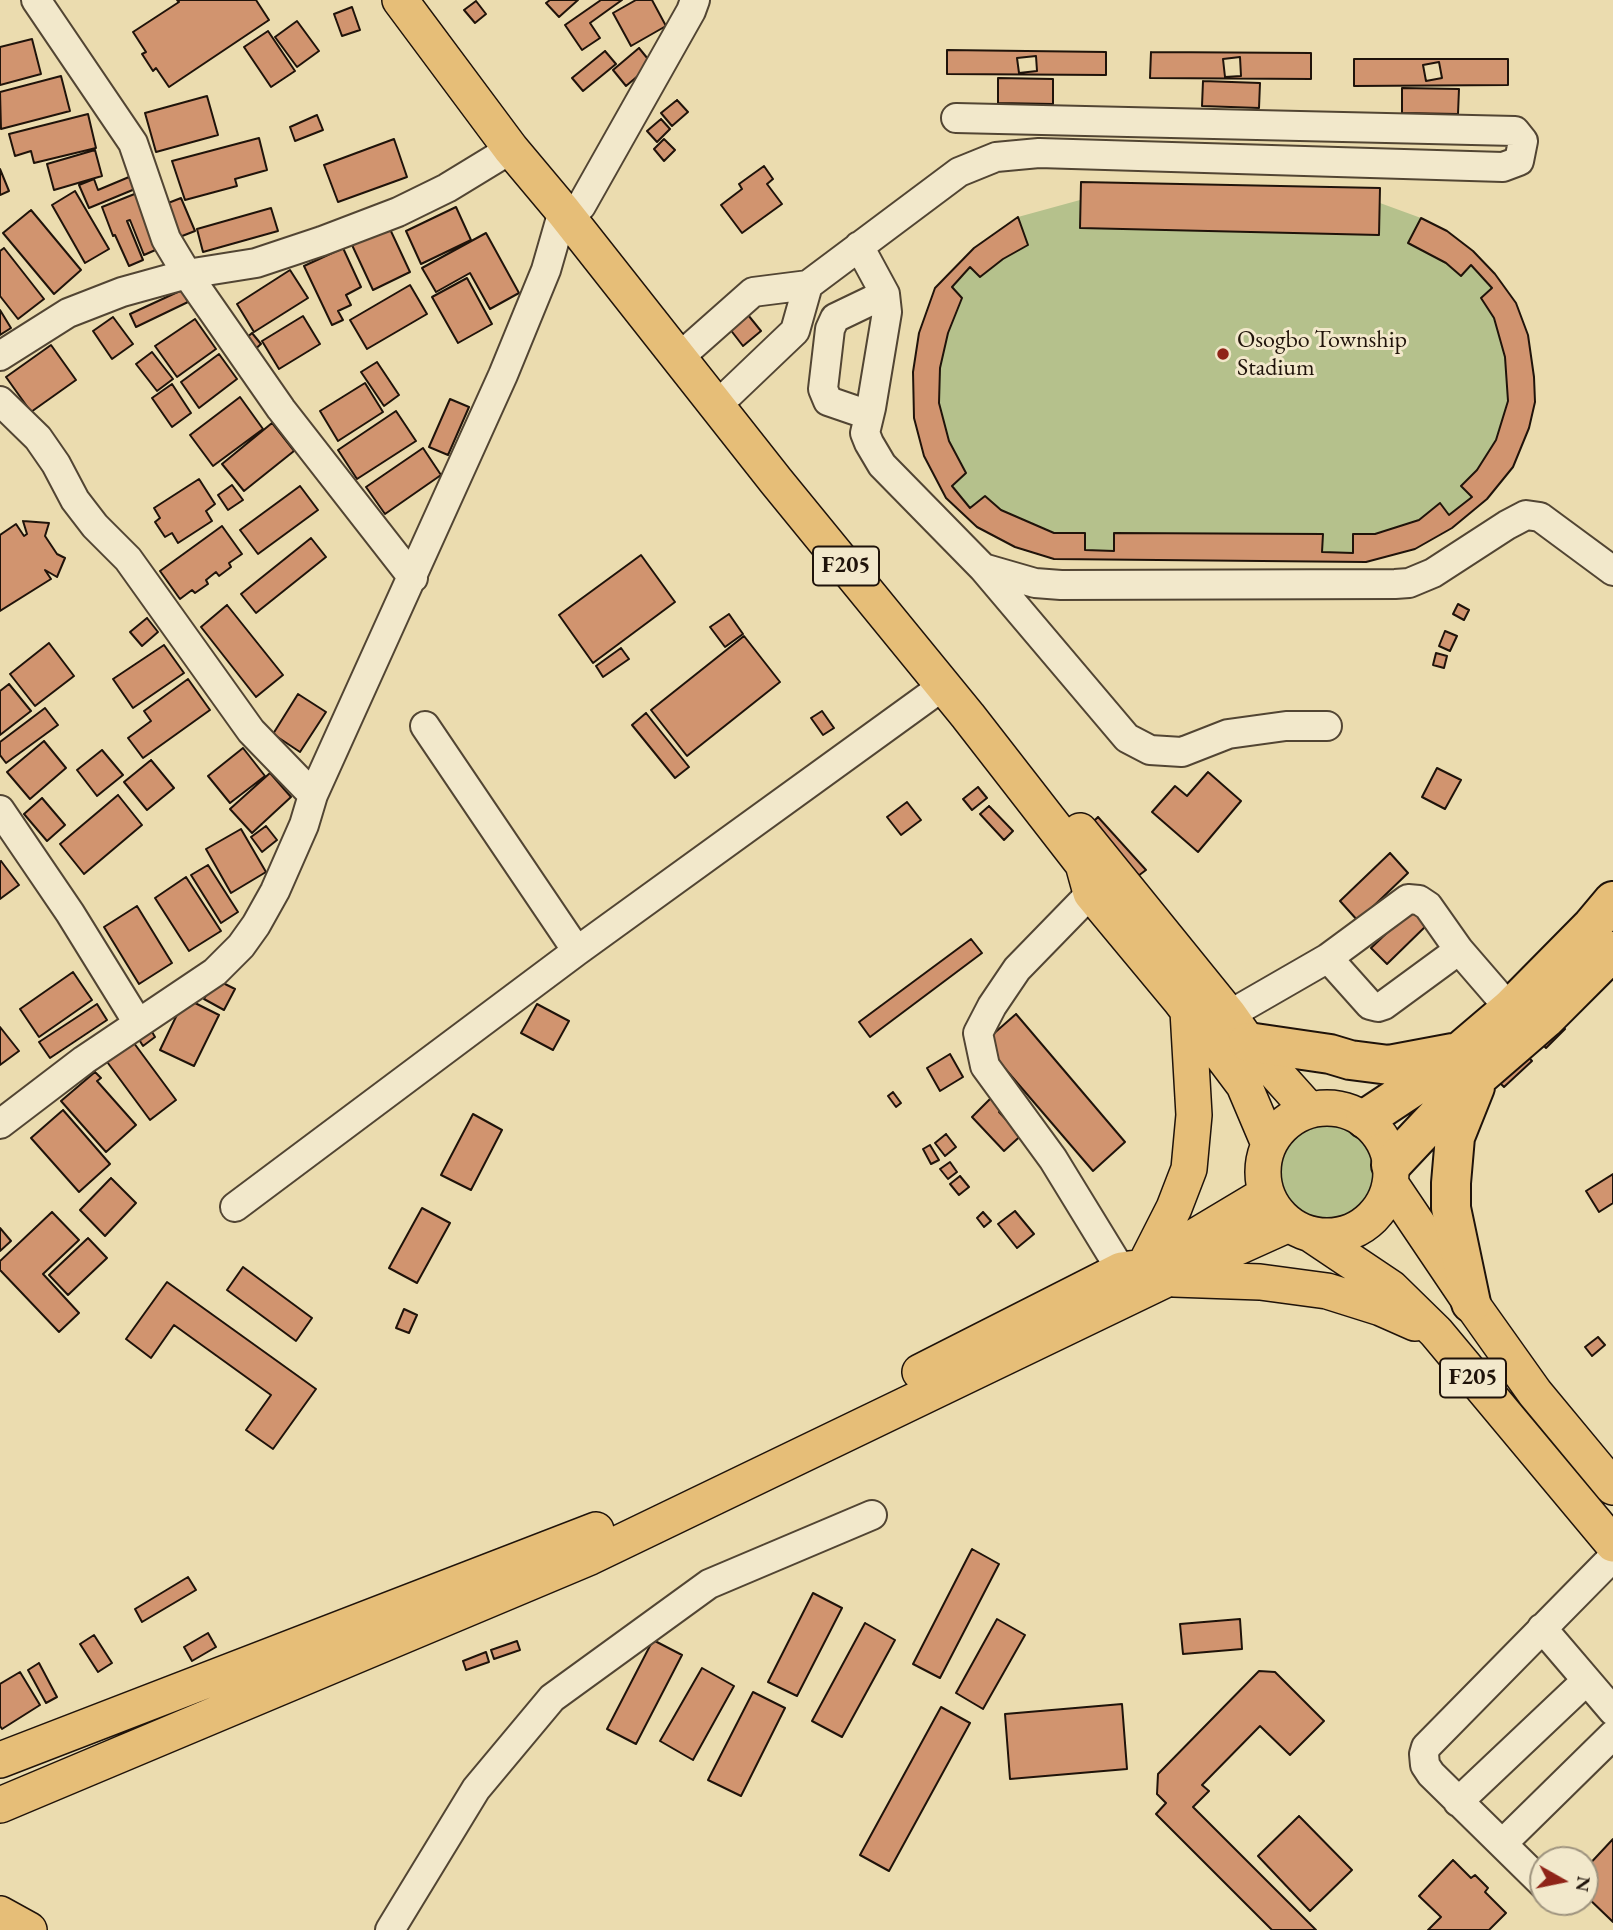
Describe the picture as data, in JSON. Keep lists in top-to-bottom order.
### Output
{
  "streets": {
    "main road": ["F205"]
  },
  "places": ["Osogbo Township Stadium"],
  "north": "right"
}
